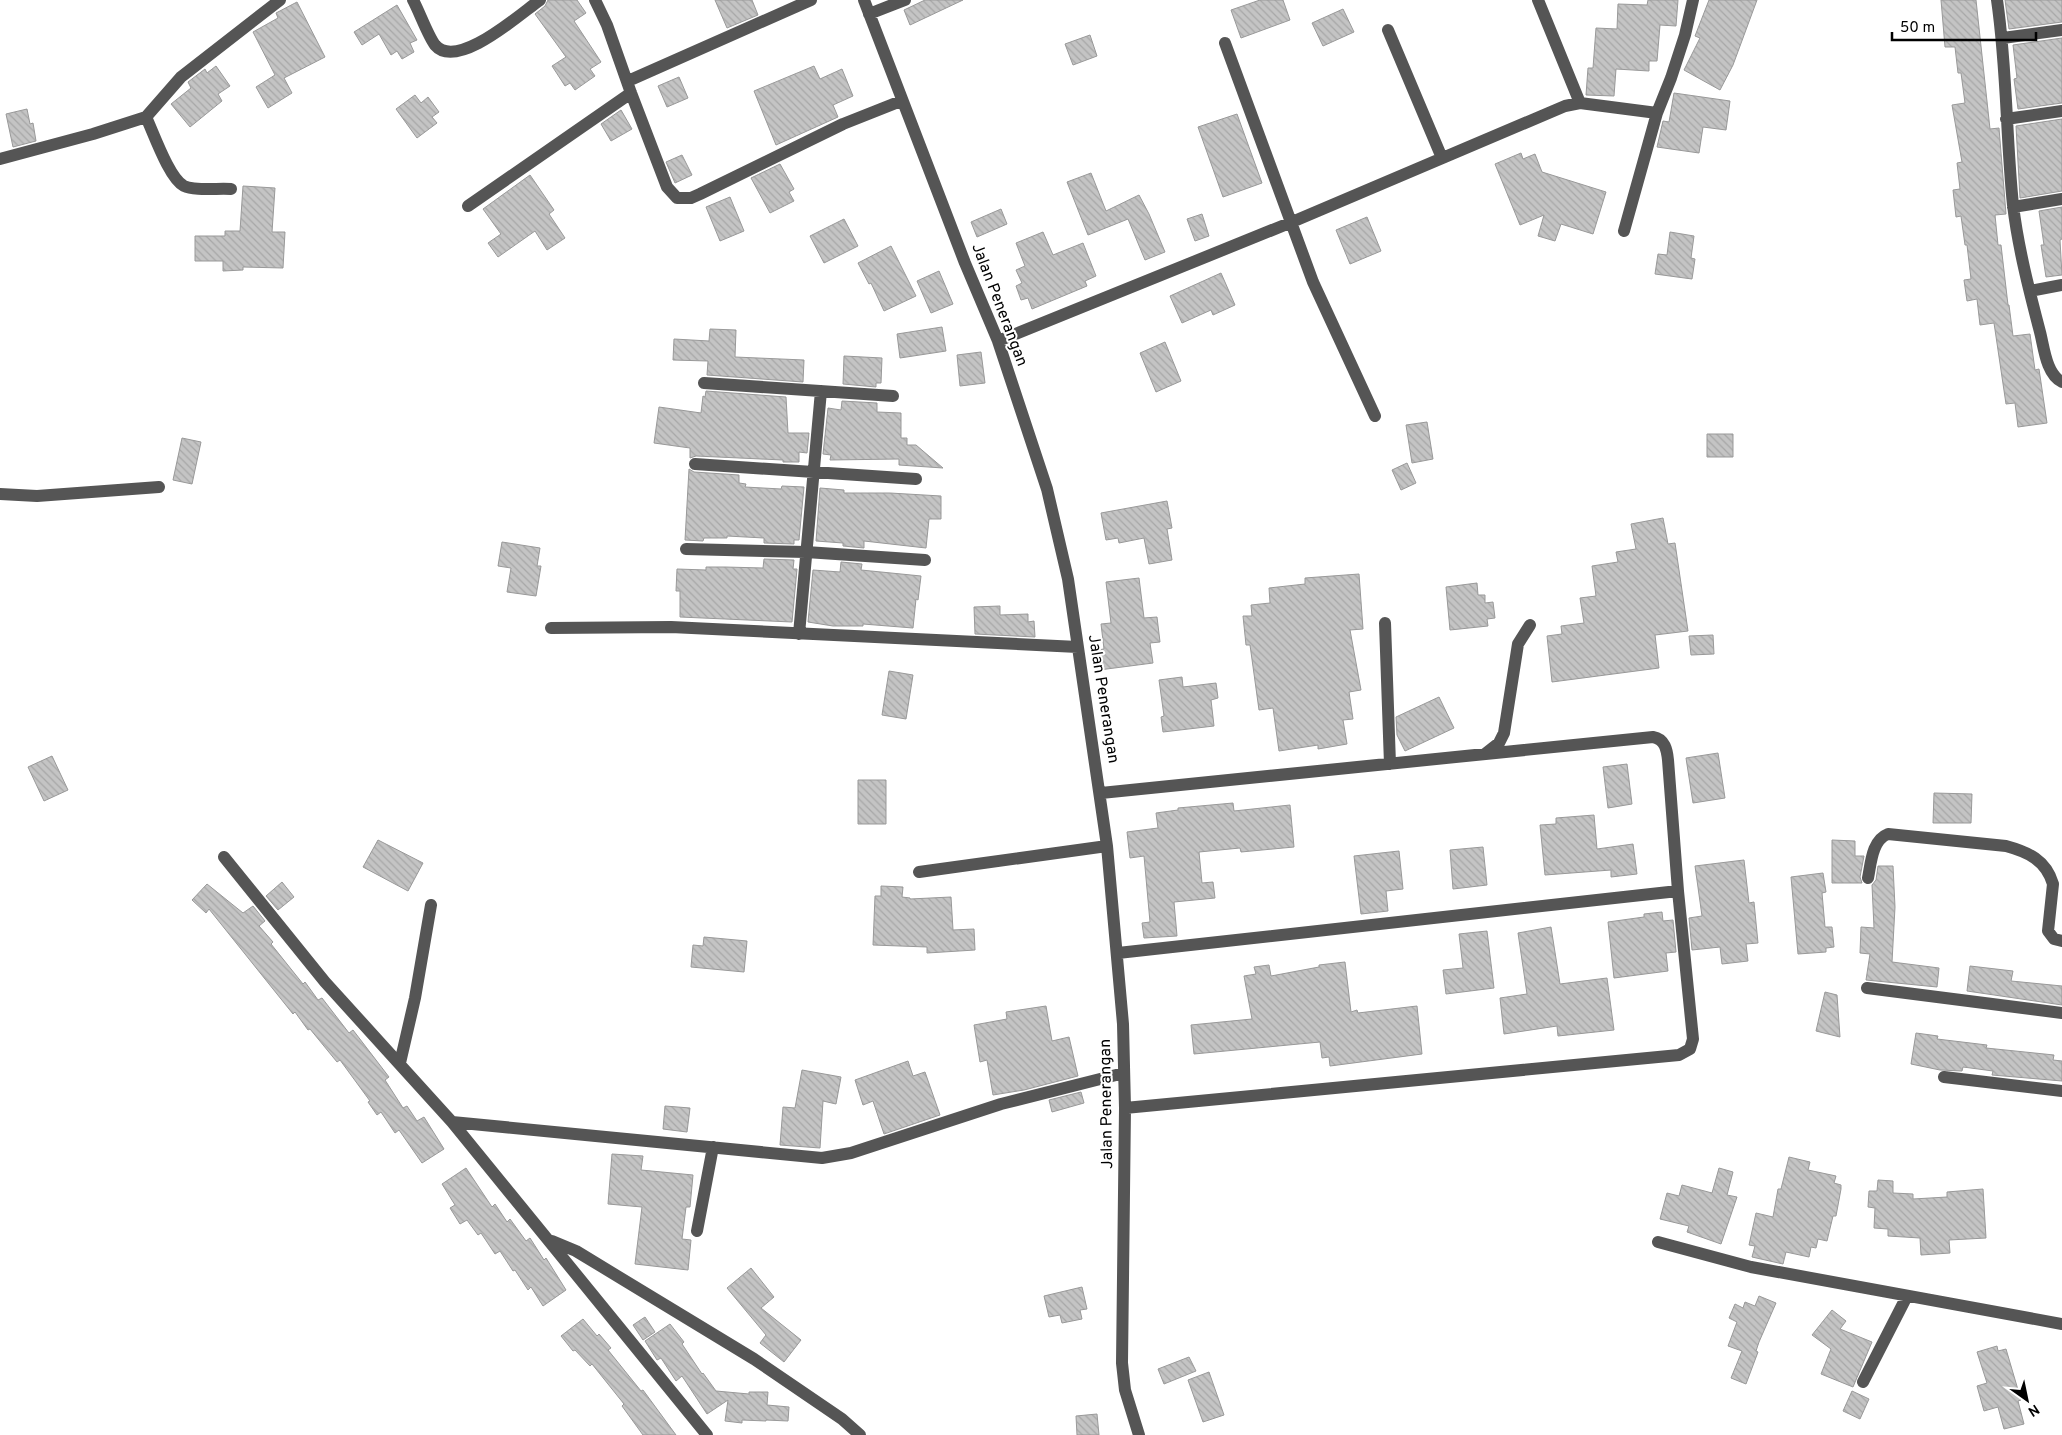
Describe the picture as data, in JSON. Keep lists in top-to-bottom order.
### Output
{
  "streets": {
    "street": ["Jalan Penerangan"]
  },
  "scale_bar": "50 m",
  "north": "bottom right"
}
